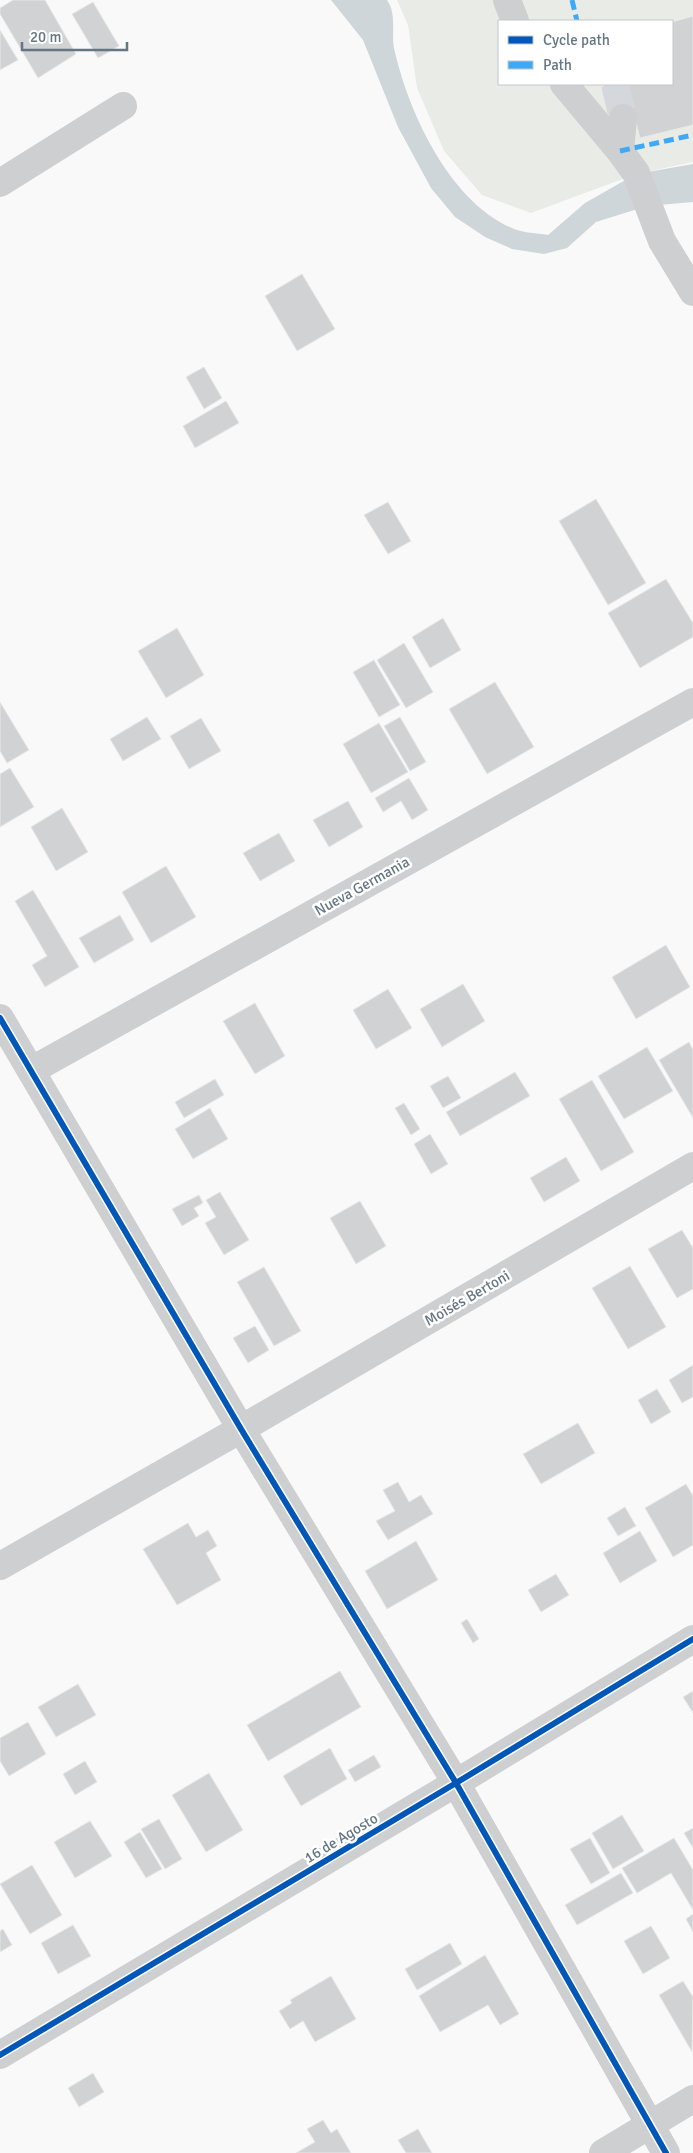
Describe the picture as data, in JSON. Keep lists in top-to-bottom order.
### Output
{
  "streets": {
    "street": ["Nueva Germania", "Moisés Bertoni", "16 de Agosto"]
  },
  "legend": ["Cycle path", "Path"],
  "scale_bar": "20 m"
}
